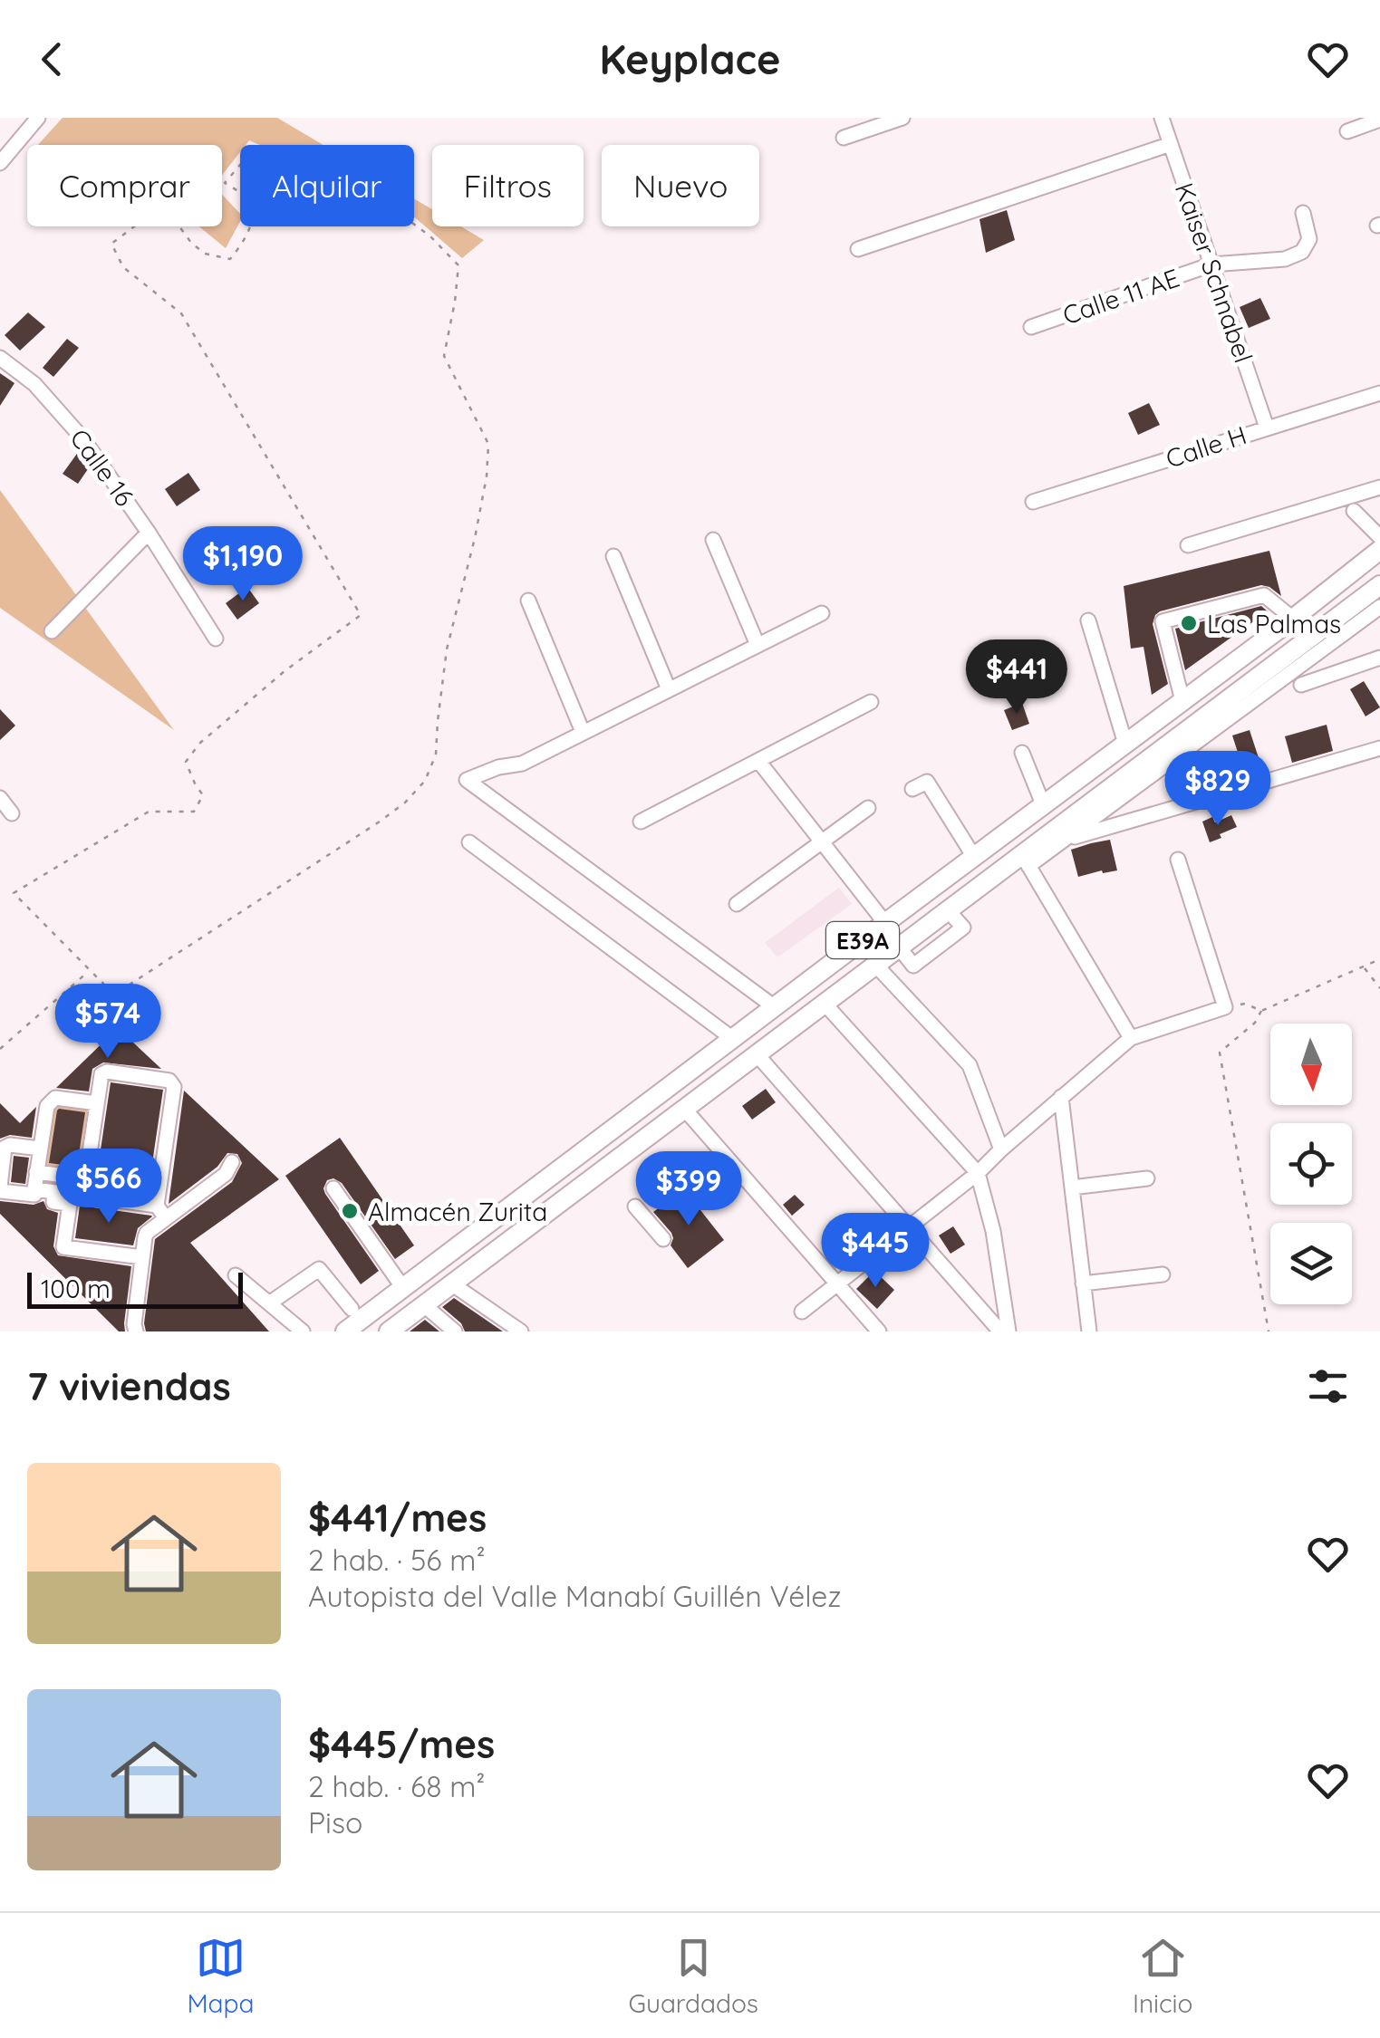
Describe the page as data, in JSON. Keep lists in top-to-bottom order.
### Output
{
  "streets": {
    "main road": ["E39A"],
    "street": [
      "Kaiser Schnabel",
      "Calle 11 AE",
      "Calle H",
      "Calle 16"
    ]
  },
  "crossings": [
    ["Kaiser Schnabel", "Calle 11 AE"],
    ["Kaiser Schnabel", "Calle H"]
  ],
  "places": ["Las Palmas", "Almacén Zurita"],
  "scale_bar": "100 m",
  "north": "bottom",
  "page": {
    "header": "Keyplace",
    "chip": [
      "Comprar",
      "Alquilar",
      "Filtros",
      "Nuevo"
    ],
    "price": [
      "$1,190",
      "$441",
      "$829",
      "$574",
      "$566",
      "$399",
      "$445"
    ],
    "scale": "100 m",
    "heading": "7 viviendas",
    "list": [
      {
        "name": "$441/mes",
        "note": "2 hab. · 56 m² · Autopista del Valle Manabí Guillén Vélez"
      },
      {
        "name": "$445/mes",
        "note": "2 hab. · 68 m² · Piso"
      }
    ],
    "tabs": ["Mapa", "Guardados", "Inicio"]
  }
}
